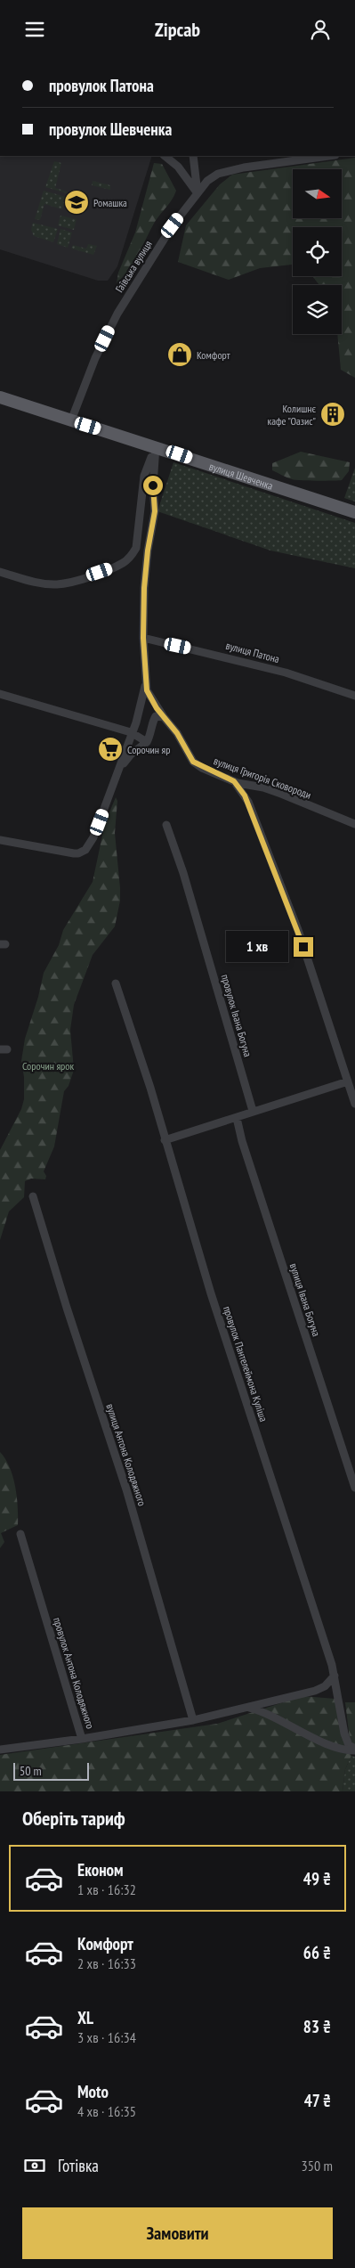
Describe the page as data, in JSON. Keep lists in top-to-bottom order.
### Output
{
  "streets": {
    "main road": ["вулиця Шевченка"],
    "street": [
      "Гаївська вулиця",
      "вулиця Патона",
      "вулиця Григорія Сковороди",
      "провулок Івана Богуна",
      "вулиця Івана Богуна",
      "провулок Пантелеймона Куліша",
      "вулиця Антона Колодяжного",
      "провулок Антона Колодяжного"
    ]
  },
  "crossings": [
    ["Гаївська вулиця", "вулиця Шевченка"]
  ],
  "parks": ["Сорочин ярок"],
  "places": {
    "school or university": ["Ромашка"],
    "shop": ["Комфорт"],
    "building": ["Колишнє кафе \"Оазис\""],
    "supermarket": ["Сорочин яр"]
  },
  "scale_bar": "50 m",
  "north": "right",
  "page": {
    "header": "Zipcab",
    "banner": ["провулок Патона", "провулок Шевченка"],
    "bubble": "1 хв",
    "scale": "50 m",
    "heading": "Оберіть тариф",
    "list": [
      {
        "name": "Економ",
        "note": "1 хв · 16:32",
        "value": "49 ₴"
      },
      {
        "name": "Комфорт",
        "note": "2 хв · 16:33",
        "value": "66 ₴"
      },
      {
        "name": "XL",
        "note": "3 хв · 16:34",
        "value": "83 ₴"
      },
      {
        "name": "Moto",
        "note": "4 хв · 16:35",
        "value": "47 ₴"
      }
    ],
    "pay": ["Готівка", "350 m"],
    "buttons": "Замовити"
  }
}
